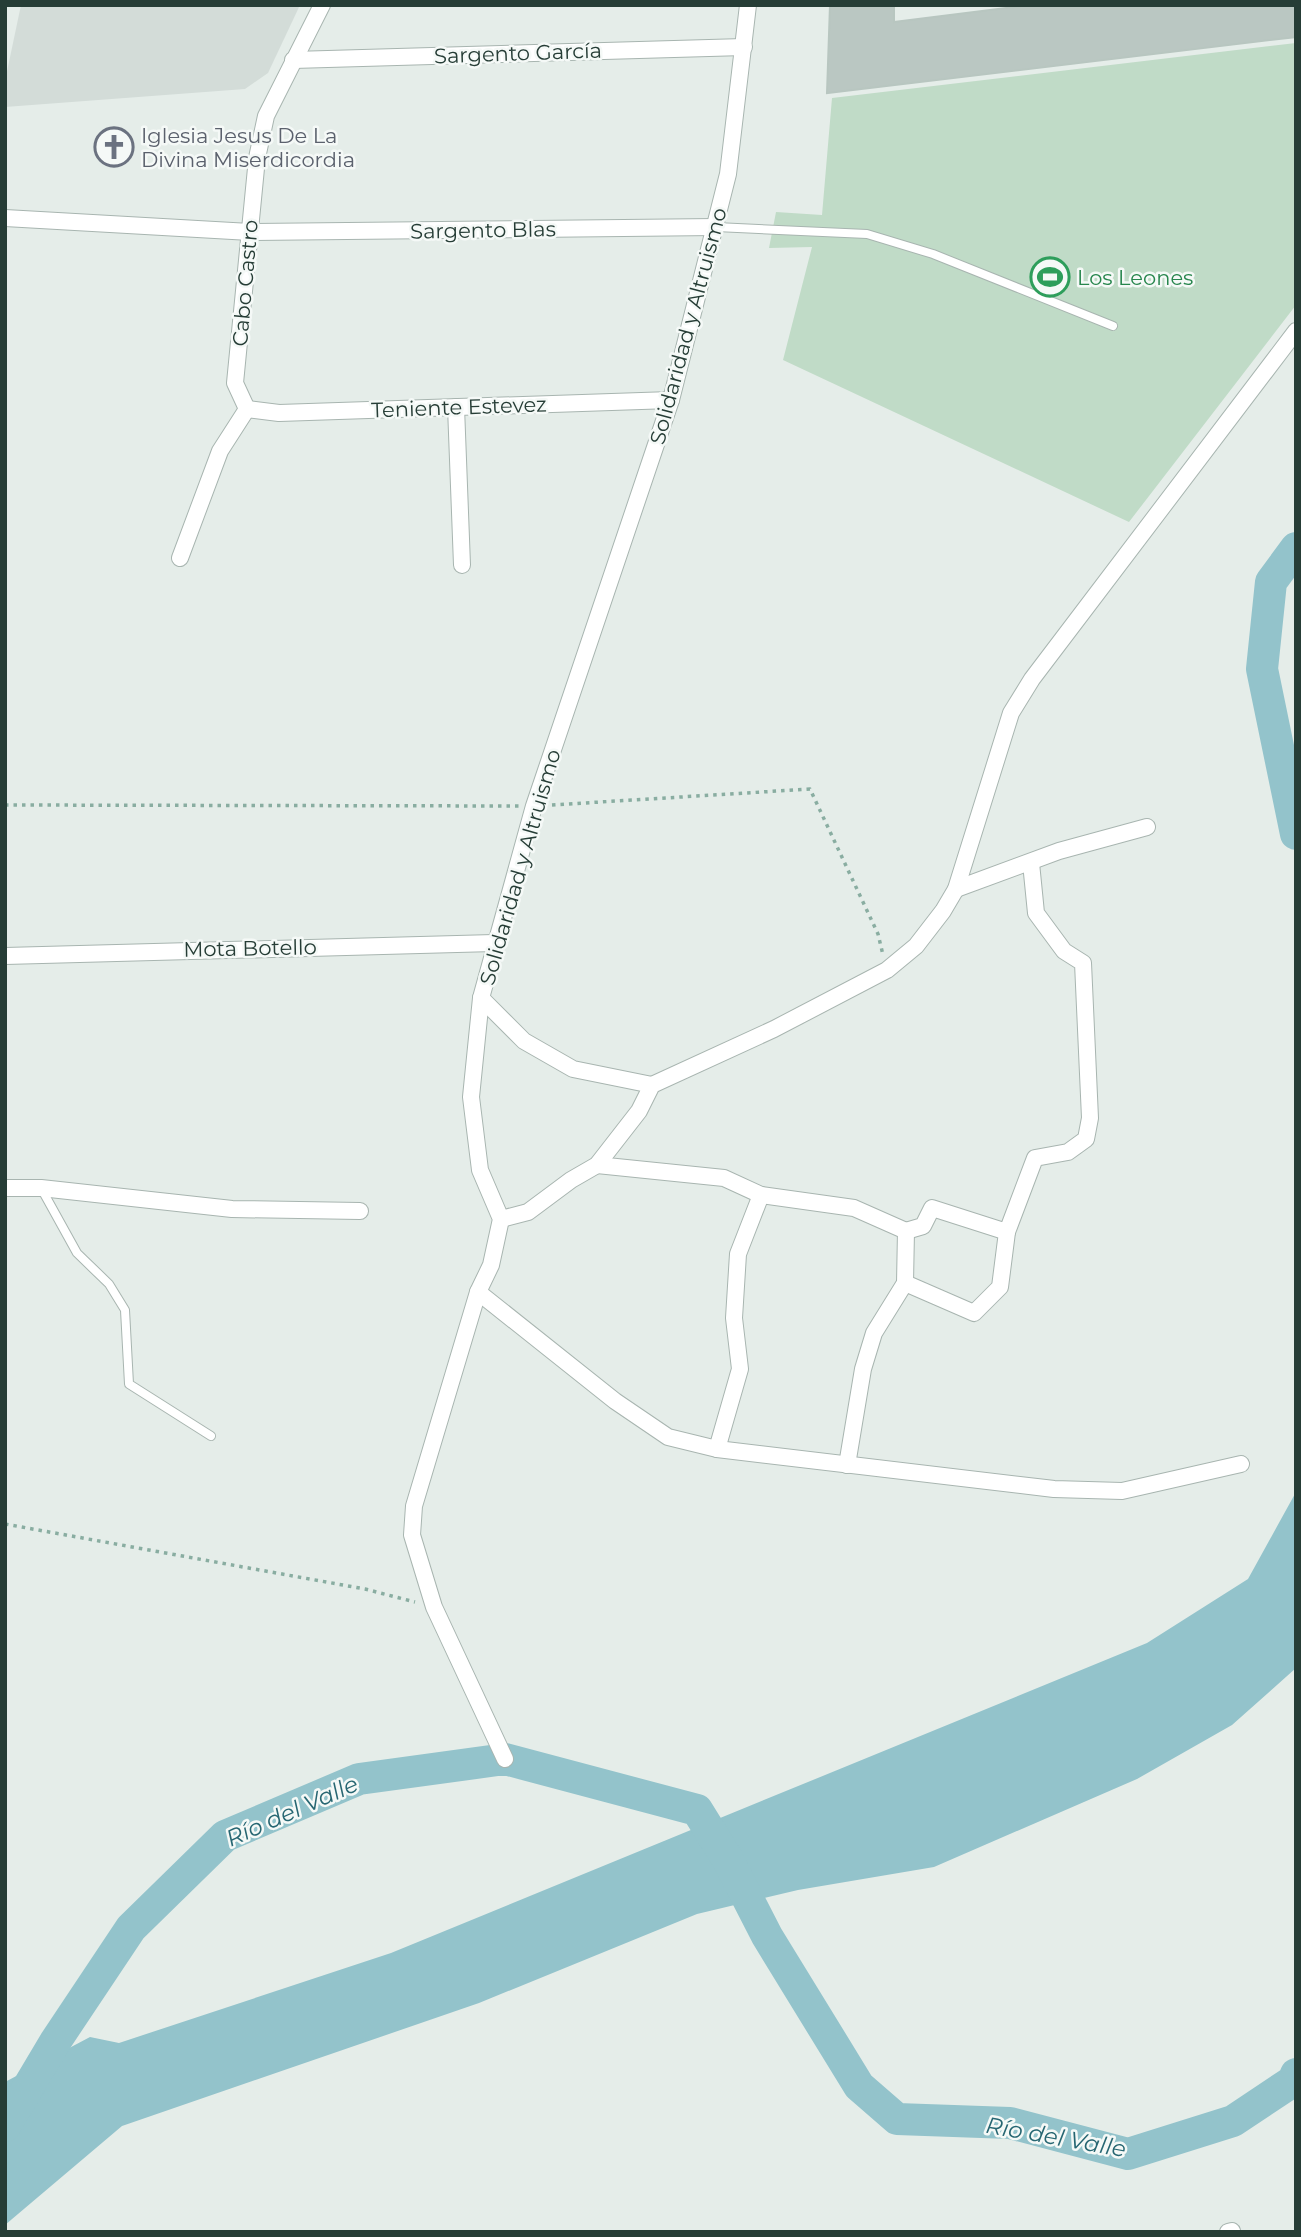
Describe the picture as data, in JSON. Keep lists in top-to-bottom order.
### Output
{
  "streets": {
    "street": [
      "Sargento García",
      "Sargento Blas",
      "Cabo Castro",
      "Solidaridad y Altruismo",
      "Teniente Estevez",
      "Mota Botello"
    ]
  },
  "crossings": [
    ["Sargento García", "Cabo Castro"],
    ["Sargento García", "Solidaridad y Altruismo"],
    ["Sargento Blas", "Cabo Castro"],
    ["Sargento Blas", "Solidaridad y Altruismo"],
    ["Cabo Castro", "Teniente Estevez"],
    ["Solidaridad y Altruismo", "Teniente Estevez"],
    ["Solidaridad y Altruismo", "Mota Botello"]
  ],
  "water": ["Río del Valle"],
  "places": {
    "church": ["Iglesia Jesus De La Divina Miserdicordia"],
    "sports": ["Los Leones"]
  }
}
